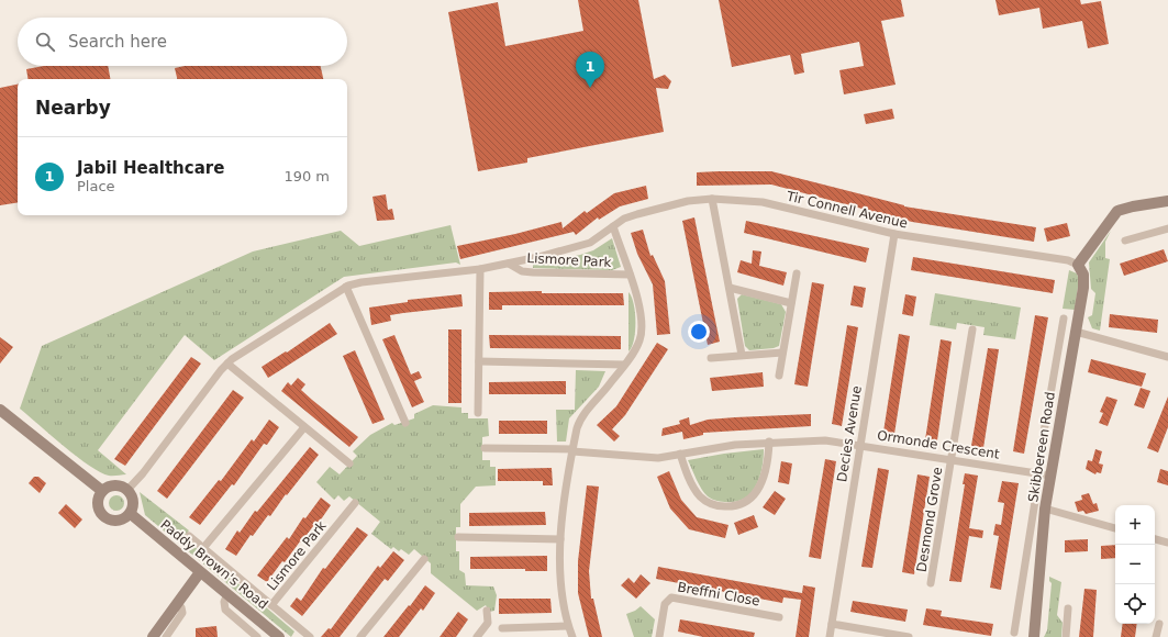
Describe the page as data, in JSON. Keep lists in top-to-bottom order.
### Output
{
  "streets": {
    "street": [
      "Tir Connell Avenue",
      "Lismore Park",
      "Decies Avenue",
      "Ormonde Crescent",
      "Skibbereen Road",
      "Desmond Grove",
      "Paddy Brown's Road",
      "Breffni Close"
    ]
  },
  "crossings": [
    ["Tir Connell Avenue", "Lismore Park"],
    ["Tir Connell Avenue", "Decies Avenue"],
    ["Tir Connell Avenue", "Skibbereen Road"],
    ["Lismore Park", "Ormonde Crescent"],
    ["Lismore Park", "Paddy Brown's Road"],
    ["Decies Avenue", "Ormonde Crescent"],
    ["Ormonde Crescent", "Skibbereen Road"],
    ["Ormonde Crescent", "Desmond Grove"]
  ],
  "page": {
    "search": "Search here",
    "pins": "1",
    "heading": "Nearby",
    "list": [
      {
        "mark": "1",
        "name": "Jabil Healthcare",
        "note": "Place",
        "value": "190 m"
      }
    ],
    "map_buttons": ["+", "−"]
  }
}
